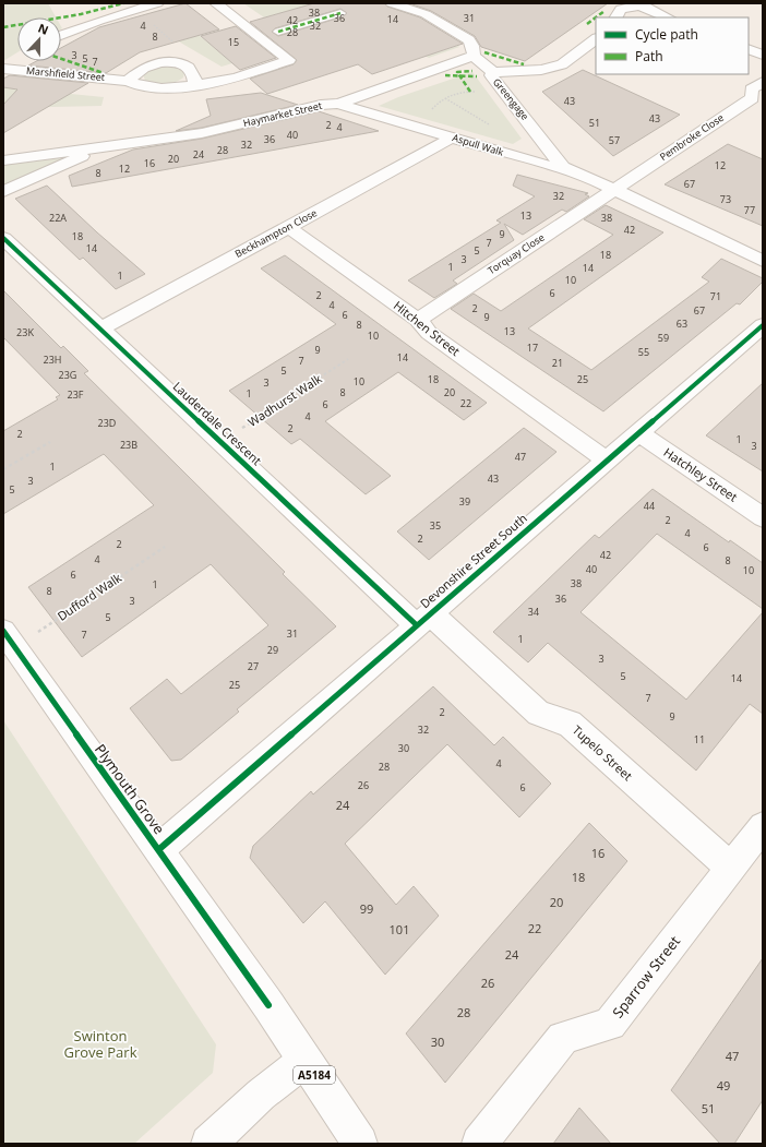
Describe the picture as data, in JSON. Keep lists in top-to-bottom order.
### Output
{
  "streets": {
    "street": [
      "Marshfield Street",
      "Greengage",
      "Haymarket Street",
      "Pembroke Close",
      "Aspull Walk",
      "Beckhampton Close",
      "Torquay Close",
      "Hitchen Street",
      "Lauderdale Crescent",
      "Hatchley Street",
      "Devonshire Street South",
      "Tupelo Street",
      "Plymouth Grove",
      "Sparrow Street",
      "A5184"
    ],
    "path": ["Wadhurst Walk", "Dufford Walk"]
  },
  "crossings": [
    ["Greengage", "Haymarket Street"],
    ["Greengage", "Aspull Walk"],
    ["Haymarket Street", "Aspull Walk"],
    ["Pembroke Close", "Aspull Walk"],
    ["Pembroke Close", "Torquay Close"],
    ["Aspull Walk", "Beckhampton Close"],
    ["Aspull Walk", "Torquay Close"],
    ["Beckhampton Close", "Hitchen Street"],
    ["Beckhampton Close", "Lauderdale Crescent"],
    ["Torquay Close", "Hitchen Street"],
    ["Hitchen Street", "Devonshire Street South"],
    ["Wadhurst Walk", "Lauderdale Crescent"],
    ["Lauderdale Crescent", "Devonshire Street South"],
    ["Lauderdale Crescent", "Tupelo Street"],
    ["Hatchley Street", "Devonshire Street South"],
    ["Devonshire Street South", "Tupelo Street"],
    ["Devonshire Street South", "Plymouth Grove"],
    ["Dufford Walk", "Plymouth Grove"],
    ["Tupelo Street", "Sparrow Street"]
  ],
  "parks": ["Swinton Grove Park"],
  "house_numbers": [
    "38",
    "36",
    "31",
    "14",
    "42",
    "4",
    "32",
    "28",
    "8",
    "15",
    "3",
    "5",
    "7",
    "43",
    "43",
    "51",
    "2",
    "4",
    "40",
    "36",
    "57",
    "32",
    "28",
    "24",
    "20",
    "16",
    "12",
    "12",
    "8",
    "67",
    "32",
    "73",
    "77",
    "13",
    "22A",
    "38",
    "42",
    "9",
    "18",
    "7",
    "14",
    "5",
    "18",
    "3",
    "1",
    "14",
    "1",
    "10",
    "6",
    "2",
    "71",
    "4",
    "2",
    "67",
    "6",
    "9",
    "63",
    "8",
    "13",
    "23K",
    "10",
    "59",
    "17",
    "9",
    "55",
    "14",
    "23H",
    "7",
    "21",
    "5",
    "23G",
    "18",
    "25",
    "10",
    "3",
    "8",
    "20",
    "1",
    "23F",
    "22",
    "6",
    "4",
    "23D",
    "2",
    "2",
    "1",
    "23B",
    "3",
    "47",
    "1",
    "43",
    "3",
    "5",
    "39",
    "44",
    "2",
    "35",
    "4",
    "2",
    "2",
    "6",
    "42",
    "4",
    "8",
    "40",
    "10",
    "6",
    "38",
    "1",
    "8",
    "36",
    "3",
    "34",
    "5",
    "31",
    "7",
    "1",
    "29",
    "3",
    "27",
    "5",
    "14",
    "25",
    "7",
    "2",
    "9",
    "32",
    "11",
    "30",
    "4",
    "28",
    "26",
    "6",
    "24",
    "16",
    "18",
    "20",
    "99",
    "22",
    "101",
    "24",
    "26",
    "28",
    "30",
    "47",
    "49",
    "51"
  ],
  "legend": ["Cycle path", "Path"],
  "north": "top"
}
